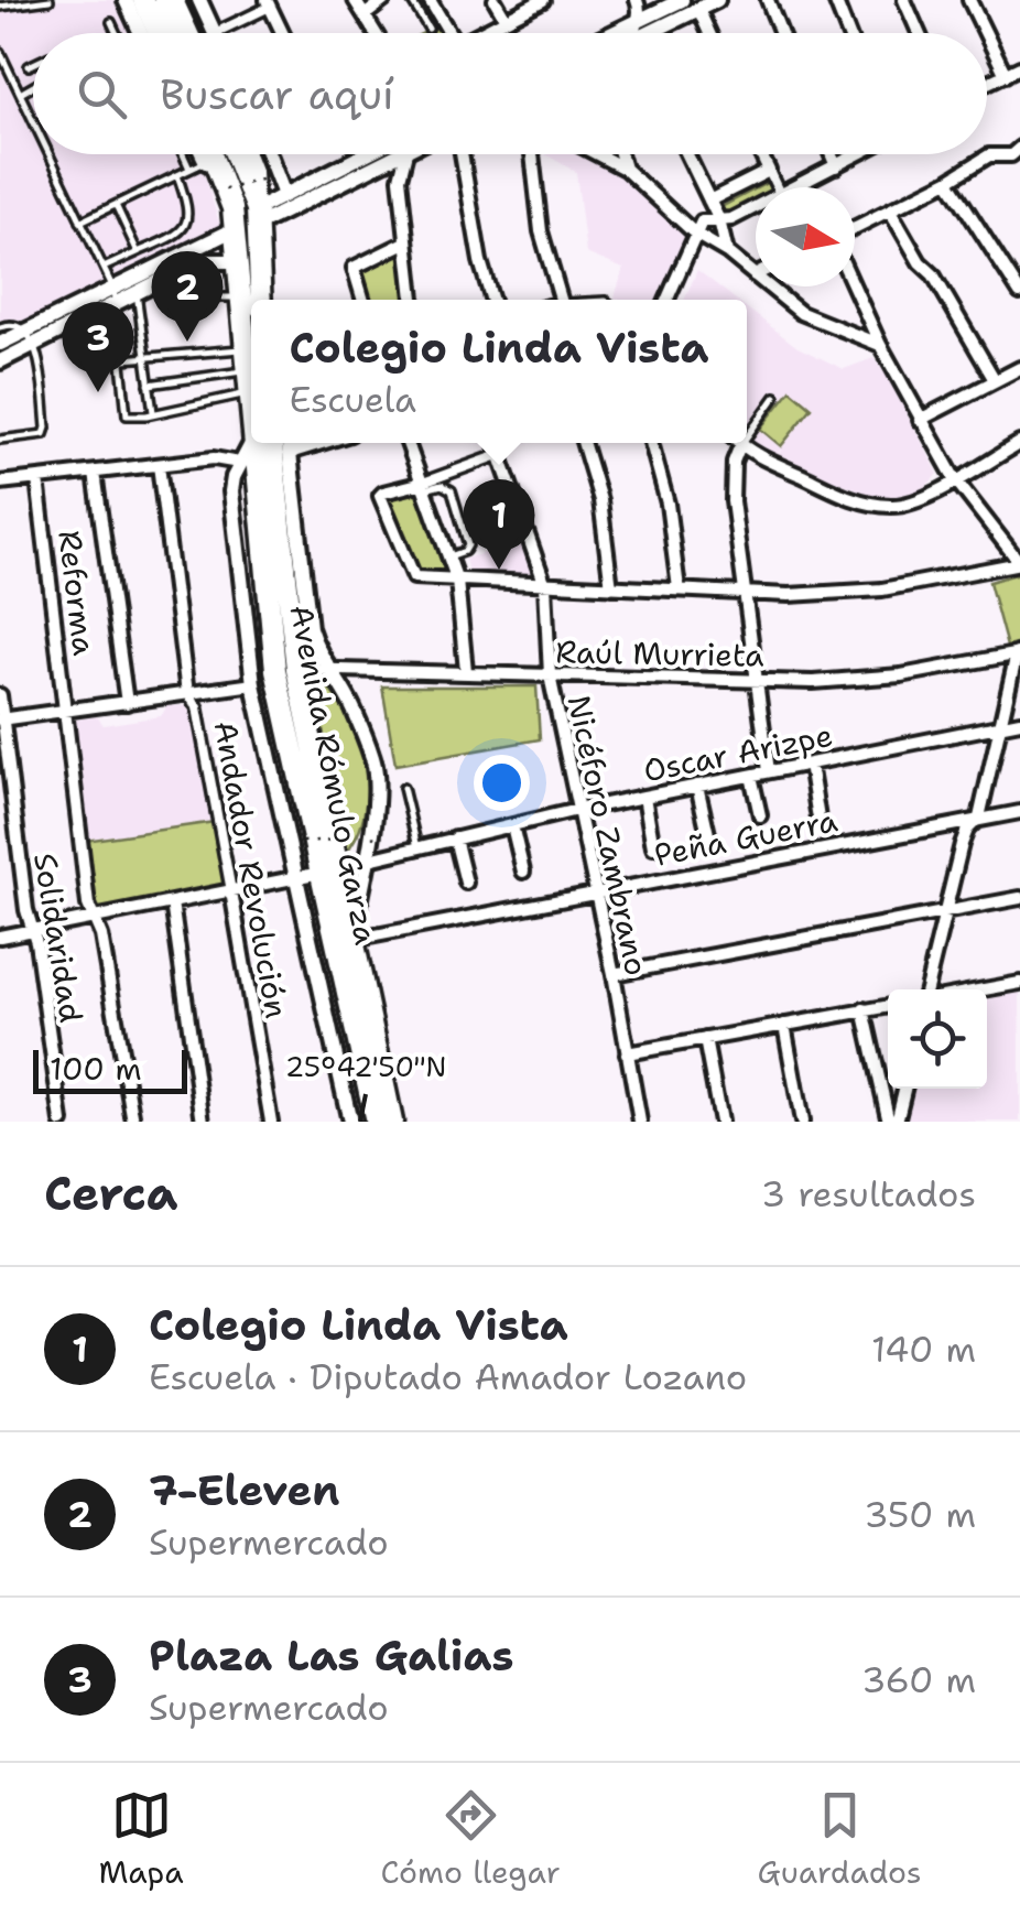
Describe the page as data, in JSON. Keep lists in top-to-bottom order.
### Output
{
  "streets": {
    "main road": ["Avenida Rómulo Garza"],
    "street": [
      "Reforma",
      "Raúl Murrieta",
      "Oscar Arizpe",
      "Nicéforo Zambrano",
      "Peña Guerra",
      "Andador Revolución",
      "Solidaridad"
    ]
  },
  "crossings": [
    ["Reforma", "Oscar Arizpe"],
    ["Raúl Murrieta", "Avenida Rómulo Garza"],
    ["Raúl Murrieta", "Nicéforo Zambrano"],
    ["Oscar Arizpe", "Avenida Rómulo Garza"],
    ["Oscar Arizpe", "Nicéforo Zambrano"],
    ["Oscar Arizpe", "Andador Revolución"],
    ["Oscar Arizpe", "Solidaridad"],
    ["Avenida Rómulo Garza", "Peña Guerra"],
    ["Nicéforo Zambrano", "Peña Guerra"]
  ],
  "scale_bar": "100 m",
  "north": "right",
  "page": {
    "search": "Buscar aquí",
    "pins": ["2", "3", "1"],
    "popup": ["Colegio Linda Vista", "Escuela"],
    "scale": "100 m",
    "heading": ["Cerca", "3 resultados"],
    "list": [
      {
        "mark": "1",
        "name": "Colegio Linda Vista",
        "note": "Escuela · Diputado Amador Lozano",
        "value": "140 m"
      },
      {
        "mark": "2",
        "name": "7-Eleven",
        "note": "Supermercado",
        "value": "350 m"
      },
      {
        "mark": "3",
        "name": "Plaza Las Galias",
        "note": "Supermercado",
        "value": "360 m"
      }
    ],
    "nav": ["Mapa", "Cómo llegar", "Guardados"]
  },
  "coordinates": ["25°42'50\"N"]
}
